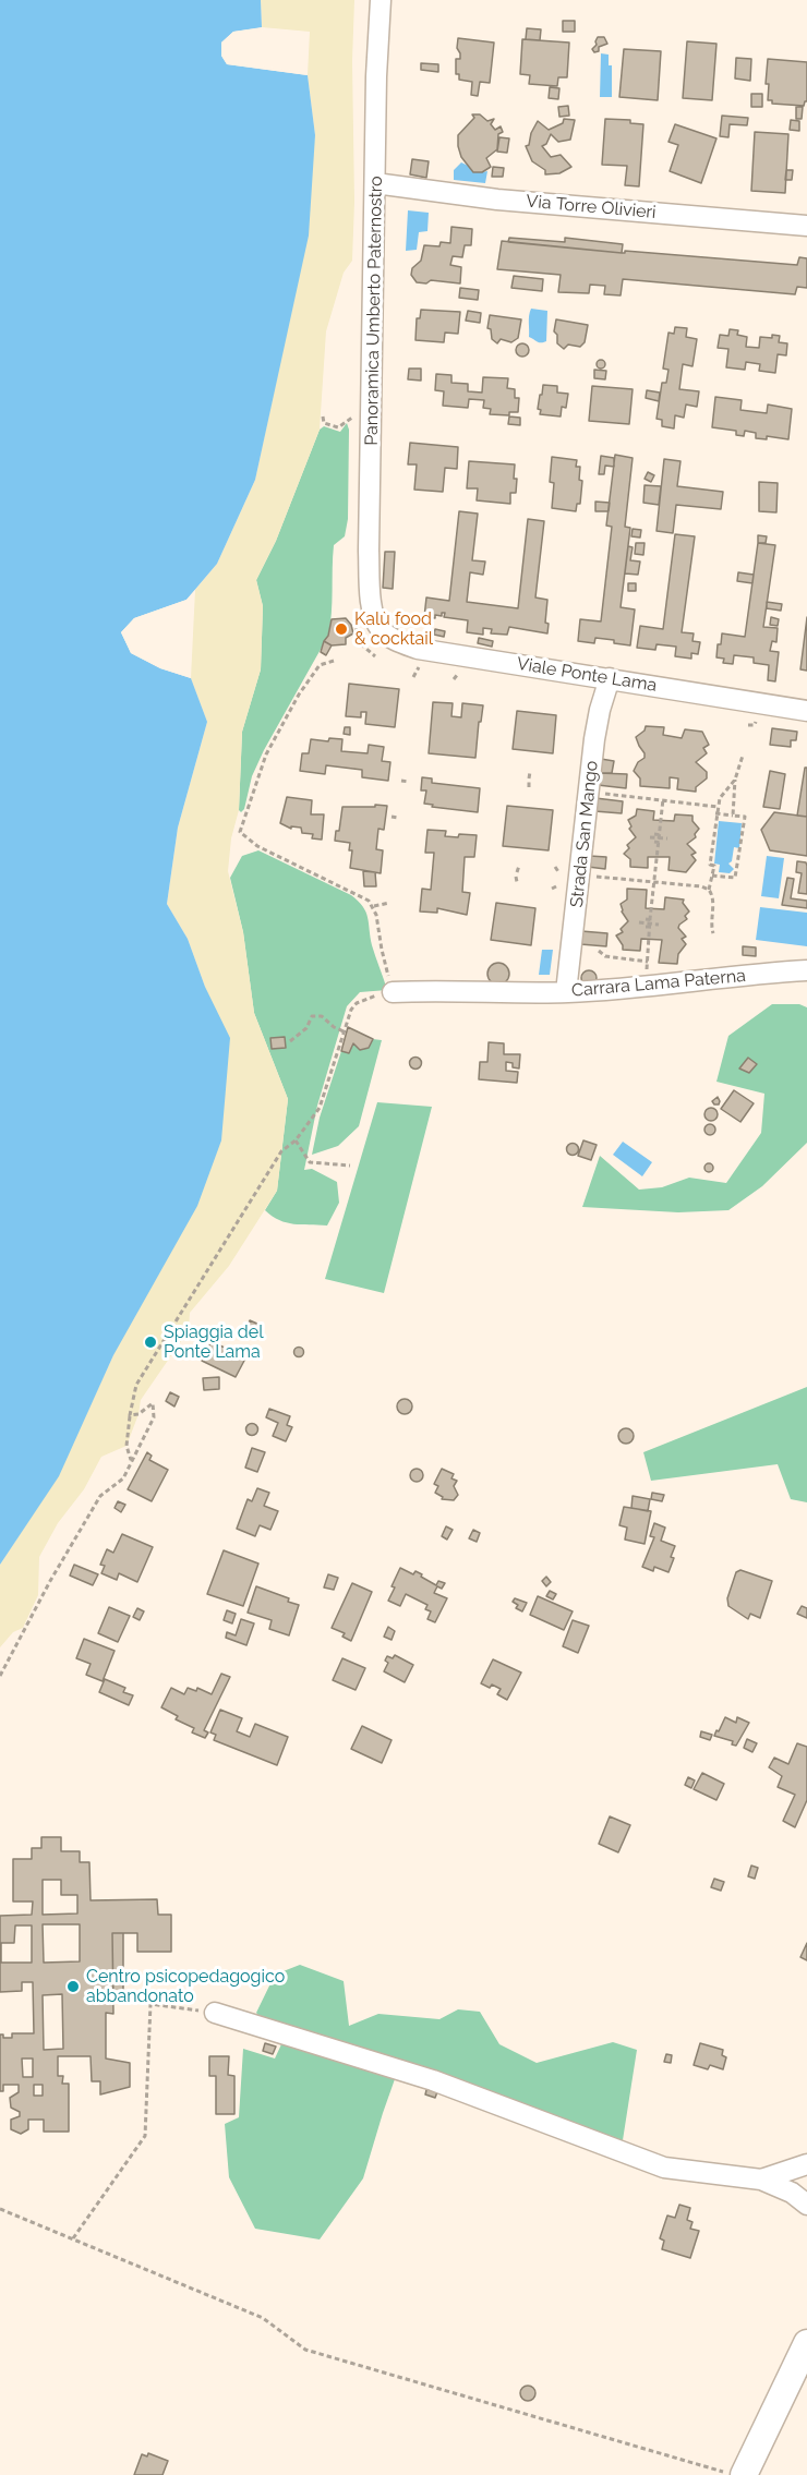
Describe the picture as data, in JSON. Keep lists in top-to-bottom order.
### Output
{
  "streets": {
    "street": [
      "Via Torre Olivieri",
      "Panoramica Umberto Paternostro",
      "Viale Ponte Lama",
      "Strada San Mango",
      "Carrara Lama Paterna"
    ]
  },
  "crossings": [
    ["Via Torre Olivieri", "Panoramica Umberto Paternostro"],
    ["Panoramica Umberto Paternostro", "Viale Ponte Lama"],
    ["Viale Ponte Lama", "Strada San Mango"],
    ["Strada San Mango", "Carrara Lama Paterna"]
  ],
  "places": ["Kalù food & cocktail", "Spiaggia del Ponte Lama", "Centro psicopedagogico abbandonato"]
}
